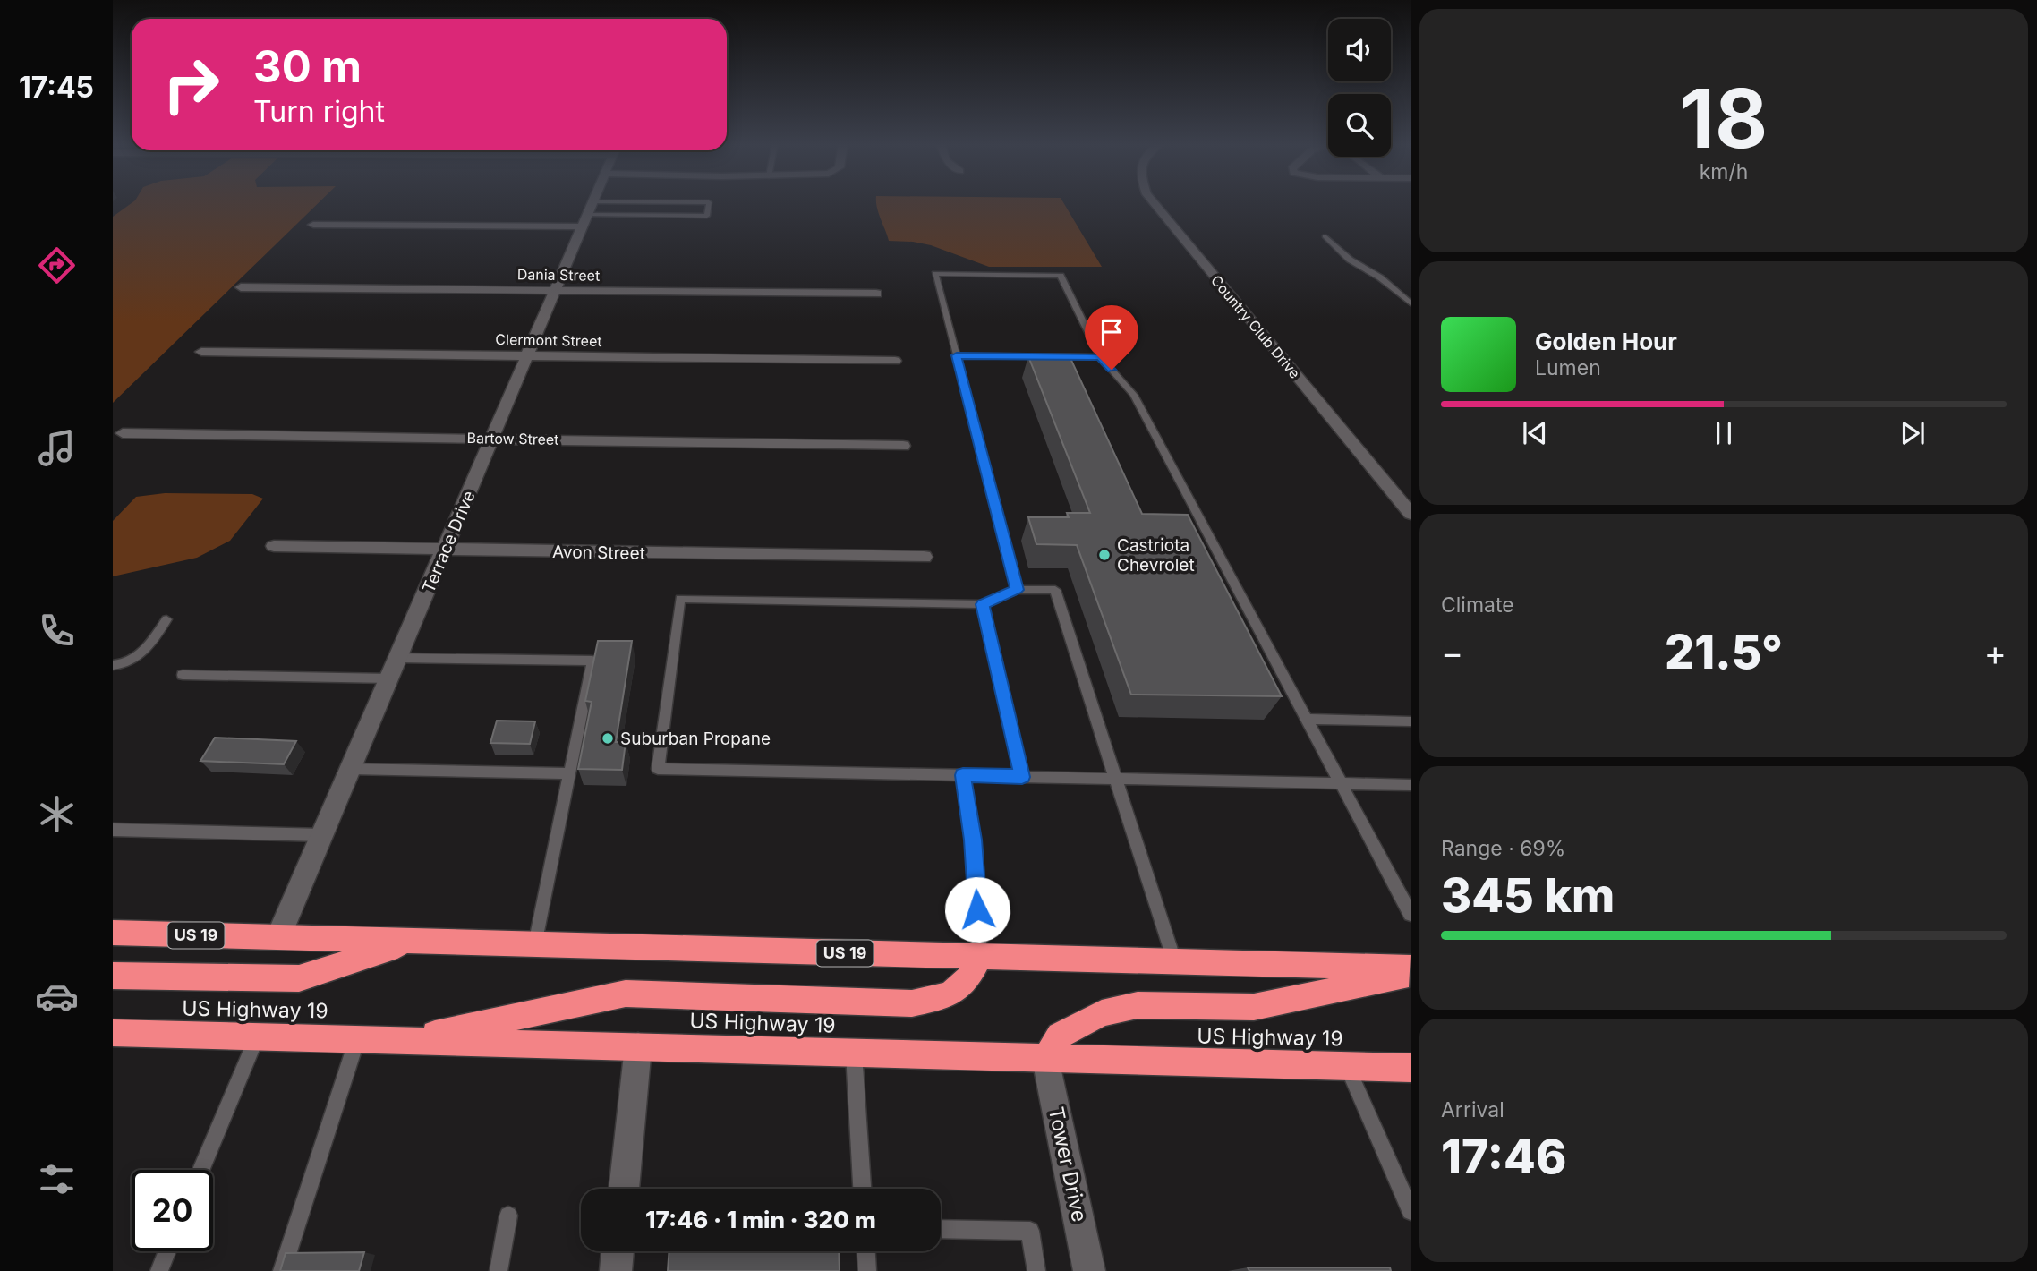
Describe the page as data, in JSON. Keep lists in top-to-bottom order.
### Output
{
  "streets": {
    "highway": ["US 19", "US Highway 19"],
    "street": [
      "Dania Street",
      "Country Club Drive",
      "Clermont Street",
      "Bartow Street",
      "Terrace Drive",
      "Avon Street",
      "Tower Drive"
    ]
  },
  "crossings": [
    ["Dania Street", "Terrace Drive"],
    ["Clermont Street", "Terrace Drive"],
    ["Bartow Street", "Terrace Drive"],
    ["Terrace Drive", "Avon Street"],
    ["Terrace Drive", "US 19"],
    ["US Highway 19", "Tower Drive"]
  ],
  "places": ["Castriota Chevrolet", "Suburban Propane"],
  "page": {
    "tabs": "17:45",
    "tile": [
      ["18", "km/h"],
      "Climate",
      ["Range · 69%", "345 km"],
      ["Arrival", "17:46"]
    ],
    "turn": ["30 m", "Turn right"],
    "song": ["Golden Hour", "Lumen"],
    "heat": ["−", "21.5°", "+"],
    "limit": "20",
    "trip": "17:46 · 1 min · 320 m"
  }
}
